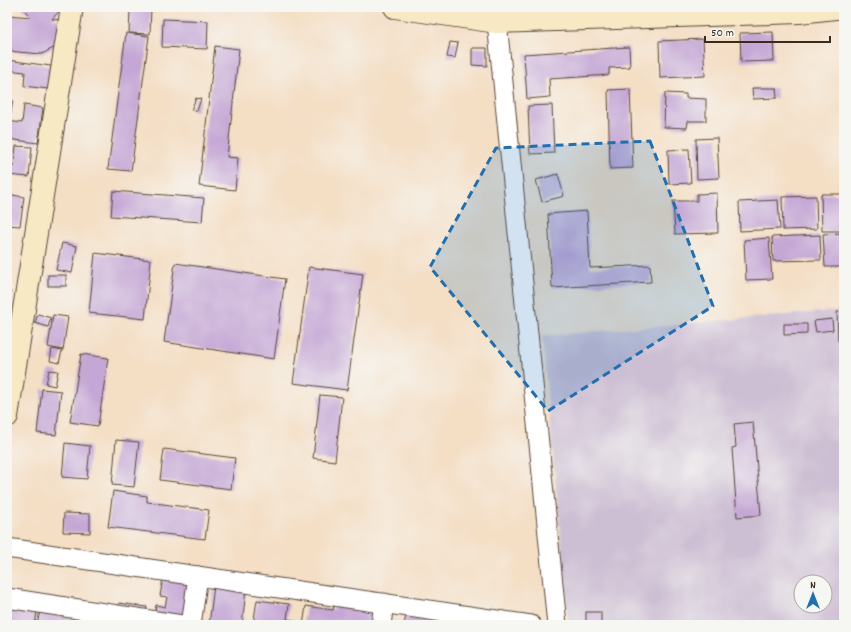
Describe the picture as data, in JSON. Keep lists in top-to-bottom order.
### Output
{
  "scale_bar": "50 m",
  "north": "top"
}
